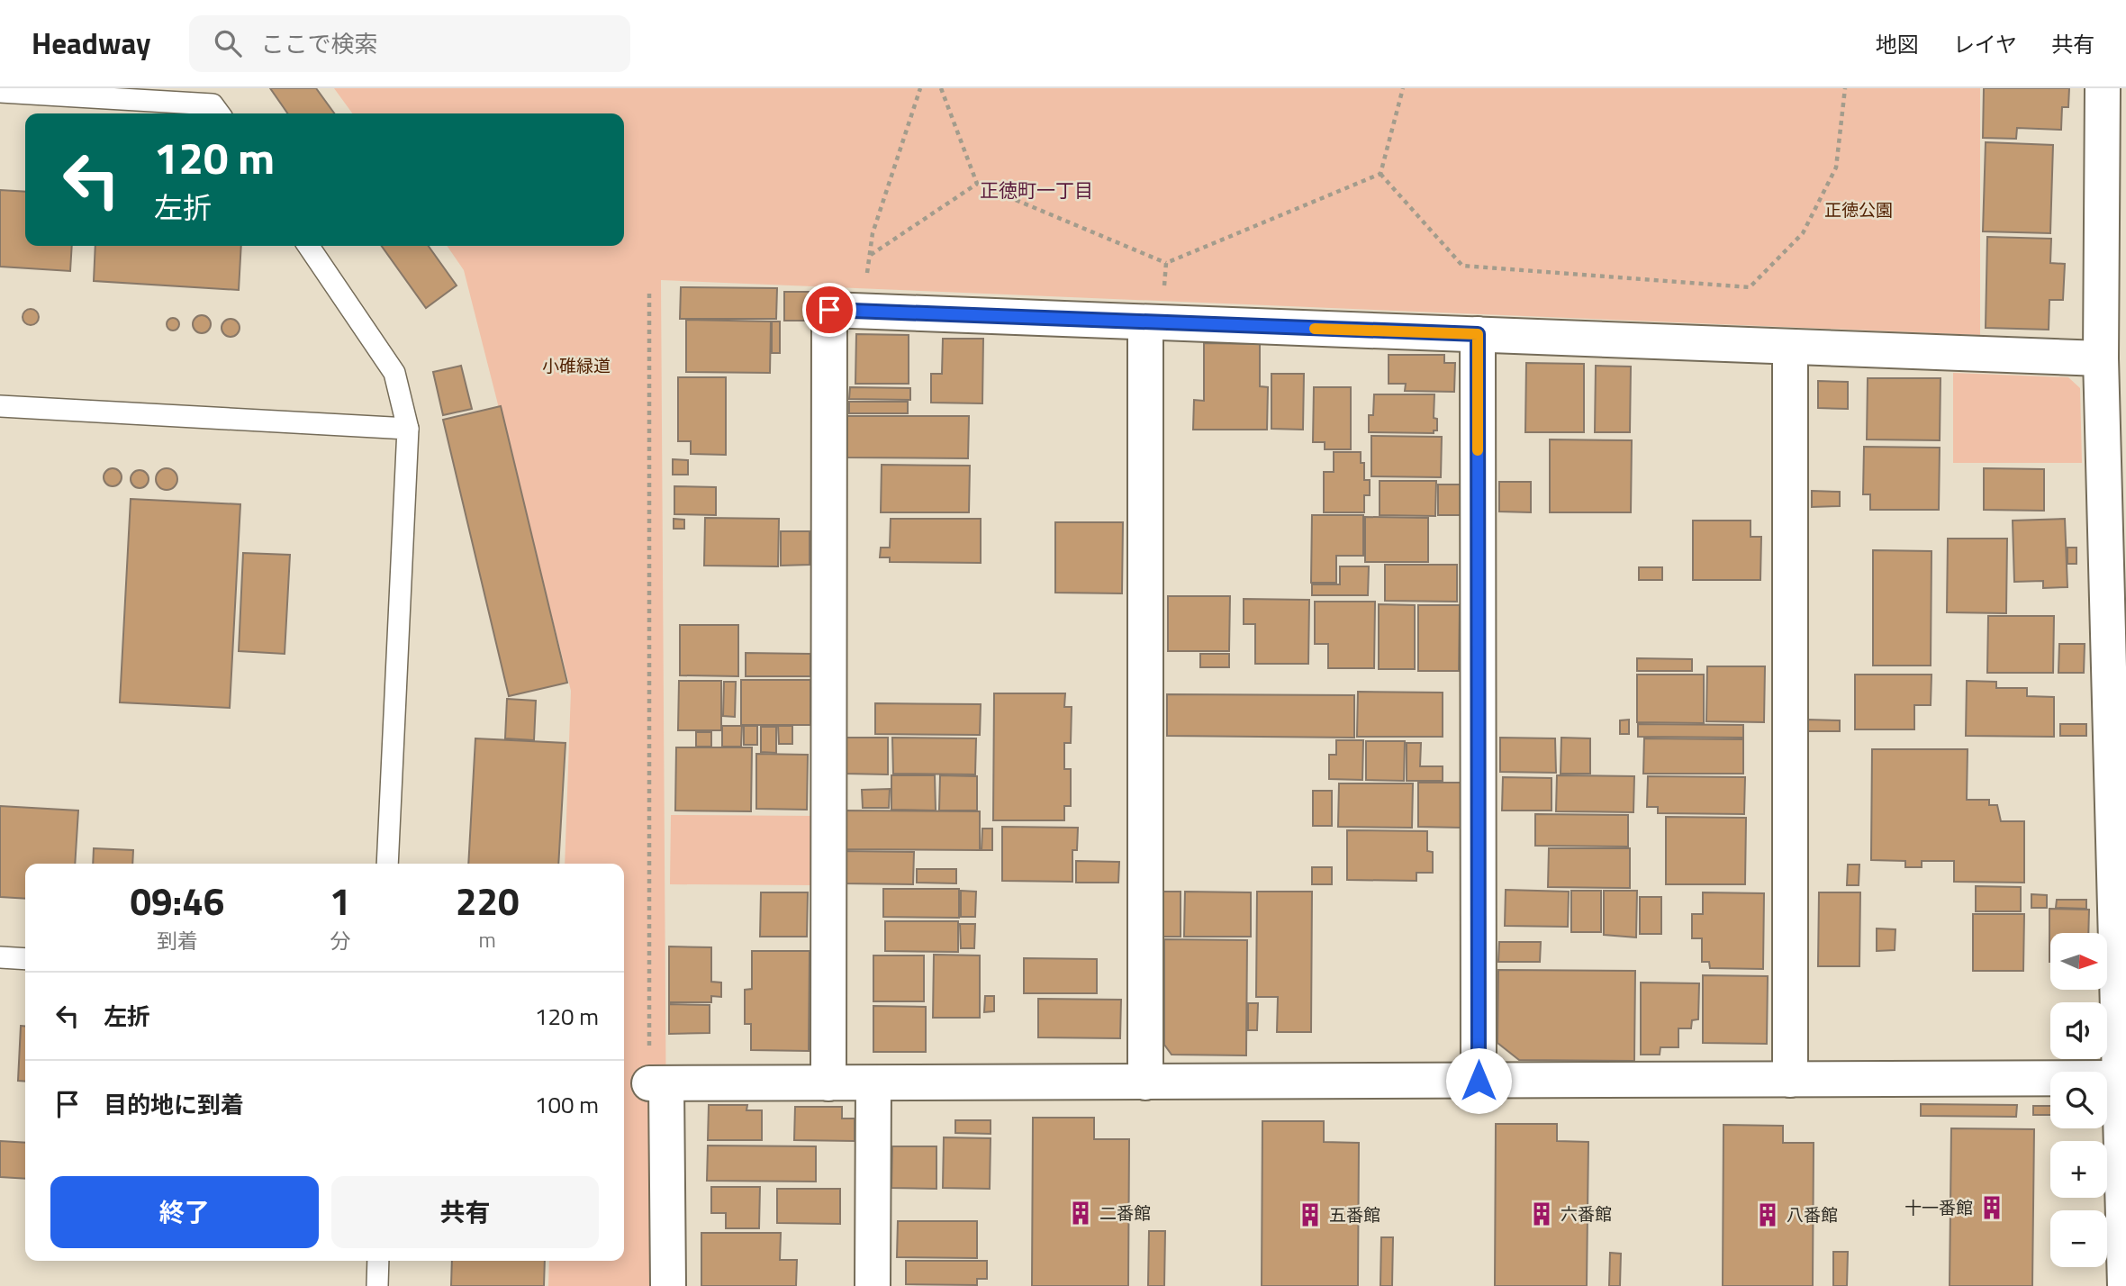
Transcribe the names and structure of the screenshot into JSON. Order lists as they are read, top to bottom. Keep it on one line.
{"districts":["正徳町一丁目"],"parks":["正徳公園","小碓緑道"],"places":{"building":["十一番館","二番館","六番館","五番館","八番館"]},"north":"right","page":{"header":"Headway","search":"ここで検索","nav":["地図","レイヤ","共有"],"turn":["120 m","左折"],"eta":["09:46","到着","1","分","220","m"],"map_buttons":["+","−"],"list":[{"name":"左折","value":"120 m"},{"name":"目的地に到着","value":"100 m"}],"buttons":["終了","共有"]}}
